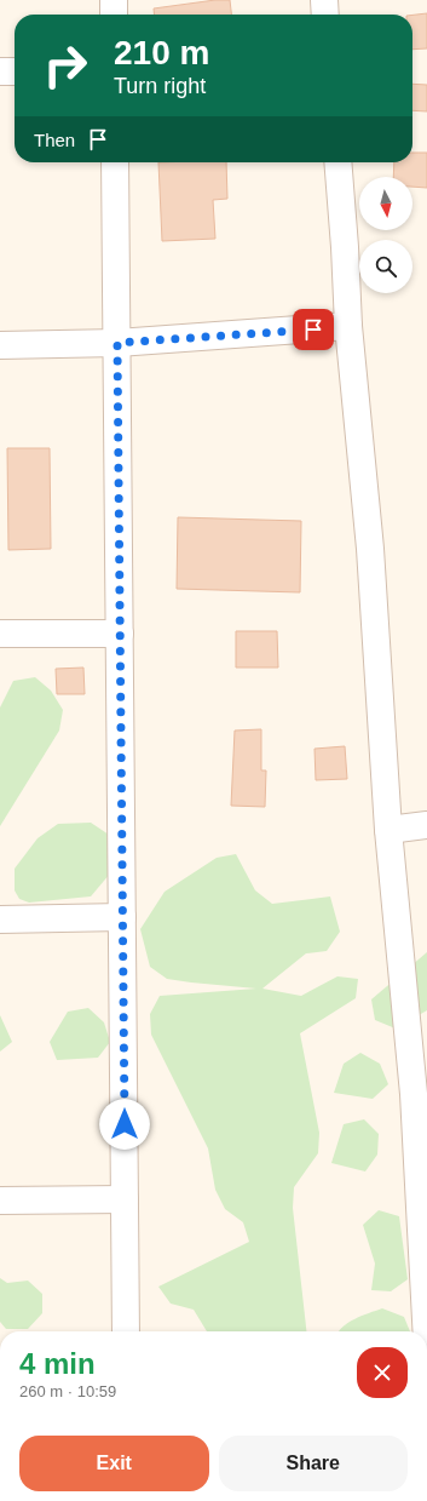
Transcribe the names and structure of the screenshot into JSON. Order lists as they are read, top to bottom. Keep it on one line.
{"north":"bottom","page":{"turn":["210 m","Turn right"],"then":"Then","heading":["4 min","260 m · 10:59"],"buttons":["Exit","Share"]}}
